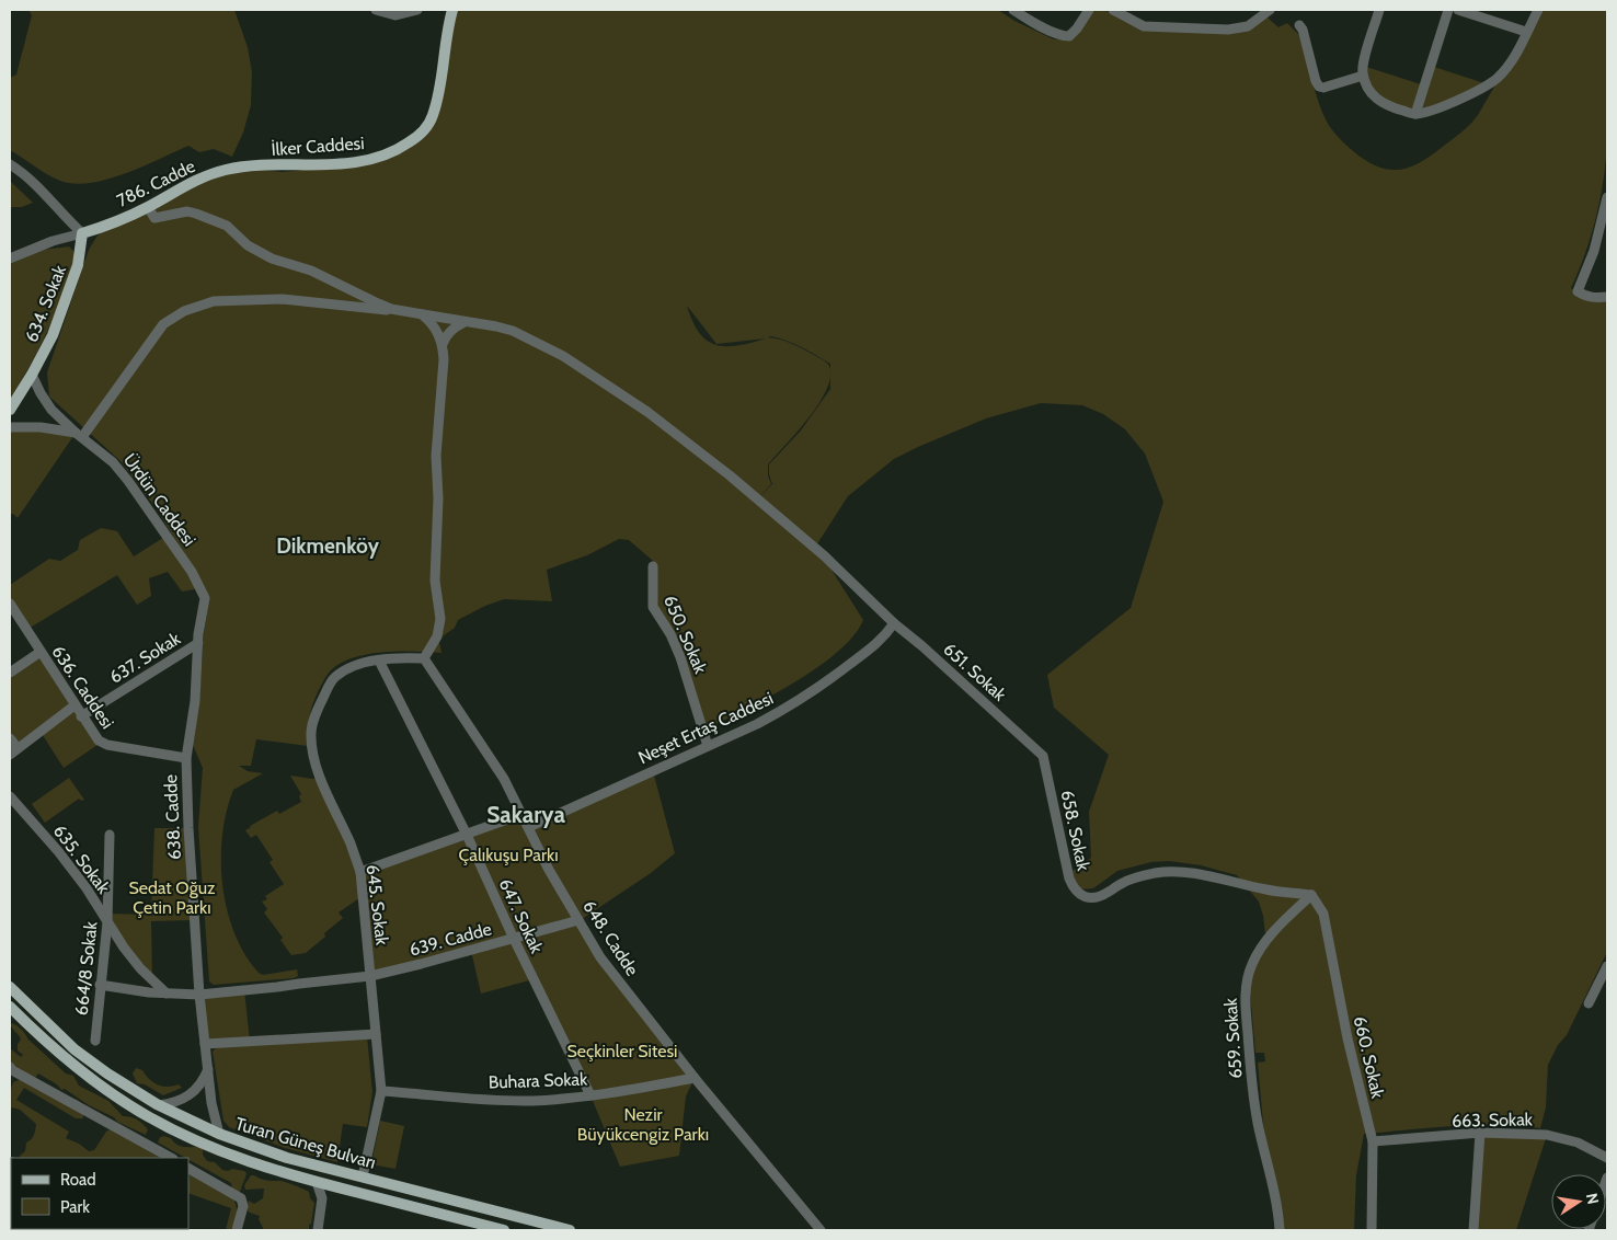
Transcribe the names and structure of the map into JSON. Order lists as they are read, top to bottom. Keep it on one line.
{"streets":{"main road":["İlker Caddesi","786. Cadde","634. Sokak","Turan Güneş Bulvarı"],"street":["Ürdün Caddesi","650. Sokak","637. Sokak","651. Sokak","636. Caddesi","Neşet Ertaş Caddesi","638. Cadde","658. Sokak","635. Sokak","645. Sokak","647. Sokak","648. Cadde","639. Cadde","664/8 Sokak","659. Sokak","660. Sokak","Buhara Sokak","663. Sokak"]},"crossings":[["İlker Caddesi","786. Cadde"],["786. Cadde","634. Sokak"],["Ürdün Caddesi","638. Cadde"],["650. Sokak","Neşet Ertaş Caddesi"],["637. Sokak","636. Caddesi"],["637. Sokak","638. Cadde"],["651. Sokak","Neşet Ertaş Caddesi"],["651. Sokak","658. Sokak"],["636. Caddesi","638. Cadde"],["Neşet Ertaş Caddesi","648. Cadde"],["638. Cadde","639. Cadde"],["638. Cadde","Turan Güneş Bulvarı"],["658. Sokak","659. Sokak"],["658. Sokak","660. Sokak"],["635. Sokak","639. Cadde"],["635. Sokak","664/8 Sokak"],["645. Sokak","647. Sokak"],["645. Sokak","648. Cadde"],["645. Sokak","639. Cadde"],["645. Sokak","Buhara Sokak"],["645. Sokak","Turan Güneş Bulvarı"],["647. Sokak","639. Cadde"],["647. Sokak","Buhara Sokak"],["648. Cadde","639. Cadde"],["648. Cadde","Buhara Sokak"],["639. Cadde","664/8 Sokak"],["659. Sokak","660. Sokak"],["660. Sokak","663. Sokak"]],"districts":["Dikmenköy","Sakarya"],"parks":["Çalıkuşu Parkı","Sedat Oğuz Çetin Parkı","Seçkinler Sitesi","Nezir Büyükcengiz Parkı"],"legend":["Road","Park"],"north":"right"}
